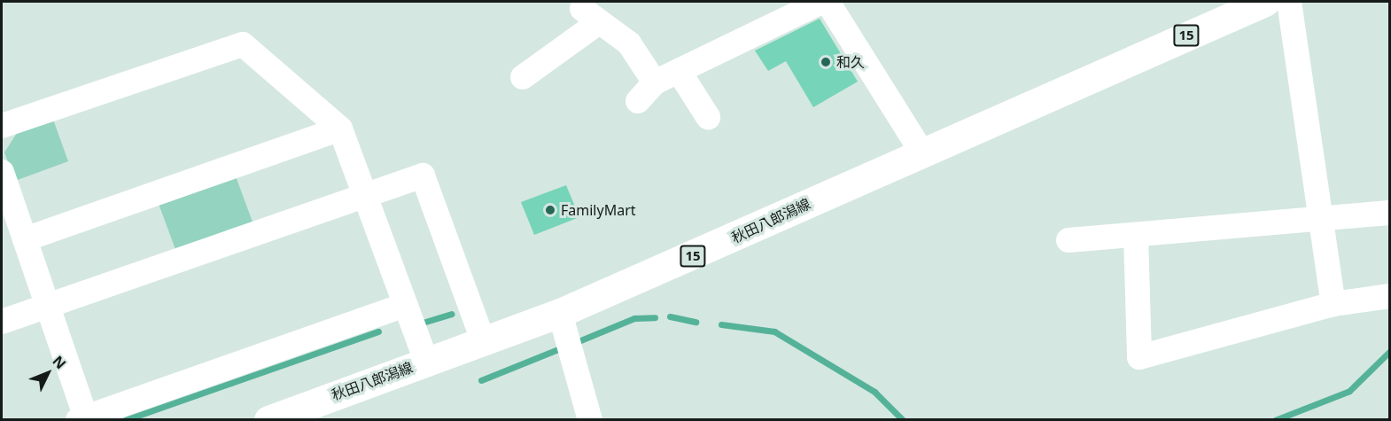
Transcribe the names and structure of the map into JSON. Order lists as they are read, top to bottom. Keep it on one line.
{"streets":{"main road":["15","秋田八郎潟線"]},"places":["和久","FamilyMart"],"north":"top right"}
